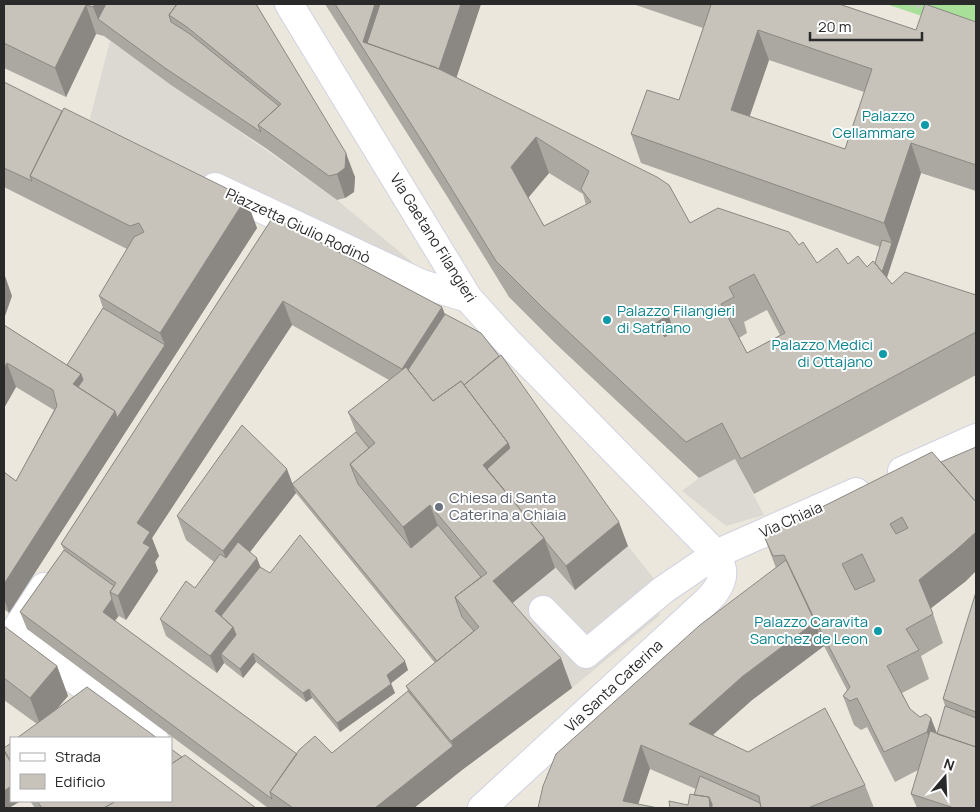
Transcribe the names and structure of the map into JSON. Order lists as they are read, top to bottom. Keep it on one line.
{"streets":{"street":["Piazzetta Giulio Rodinò","Via Gaetano Filangieri","Via Chiaia","Via Santa Caterina"]},"crossings":[["Piazzetta Giulio Rodinò","Via Gaetano Filangieri"],["Via Gaetano Filangieri","Via Chiaia"],["Via Gaetano Filangieri","Via Santa Caterina"],["Via Chiaia","Via Santa Caterina"]],"places":["Palazzo Cellammare","Palazzo Filangieri di Satriano","Palazzo Medici di Ottajano","Chiesa di Santa Caterina a Chiaia","Palazzo Caravita Sanchez de Leon"],"legend":["Strada","Edificio"],"scale_bar":"20 m","north":"top"}
